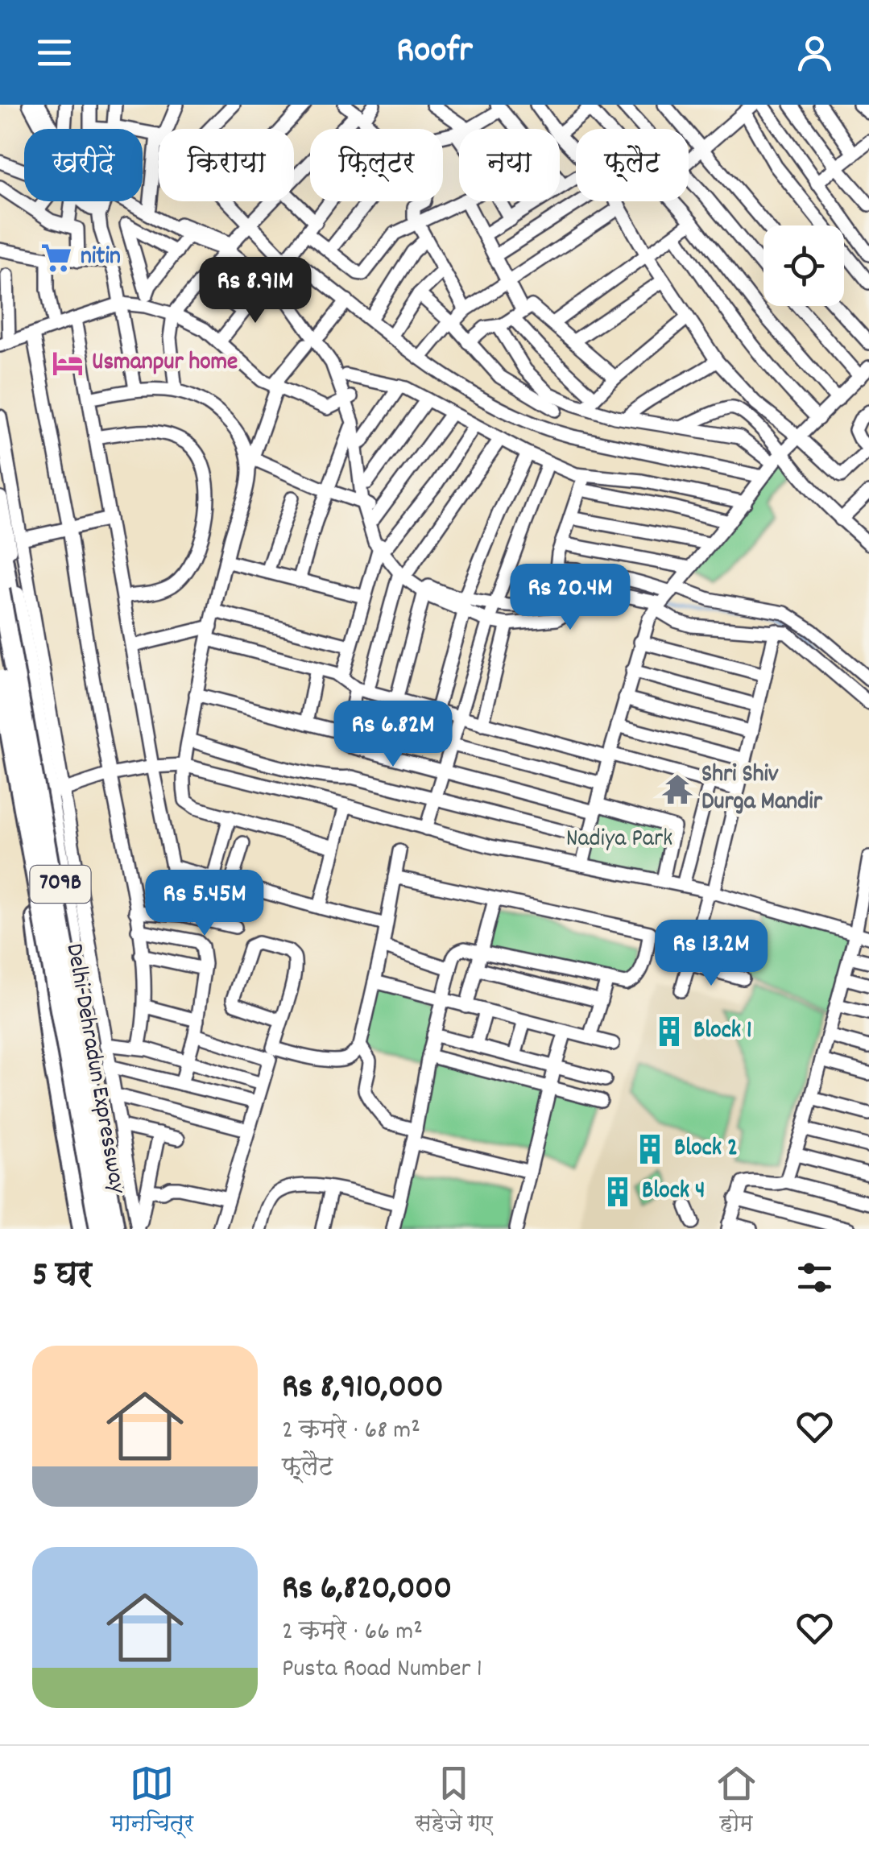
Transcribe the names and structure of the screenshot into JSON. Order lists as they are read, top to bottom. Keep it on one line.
{"streets":{"highway":["709B","Delhi-Dehradun Expressway"]},"parks":["Nadiya Park"],"places":{"supermarket":["nitin"],"hotel":["Usmanpur home"],"temple":["Shri Shiv Durga Mandir"],"building":["Block 1","Block 2","Block 4"]},"page":{"header":"Roofr","chip":["खरीदें","किराया","फ़िल्टर","नया","फ़्लैट"],"price":["Rs 8.91M","Rs 20.4M","Rs 6.82M","Rs 5.45M","Rs 13.2M"],"heading":"5 घर","list":[{"name":"Rs 8,910,000","note":"2 कमरे · 68 m² · फ़्लैट"},{"name":"Rs 6,820,000","note":"2 कमरे · 66 m² · Pusta Road Number 1"}],"tabs":["मानचित्र","सहेजे गए","होम"]}}
